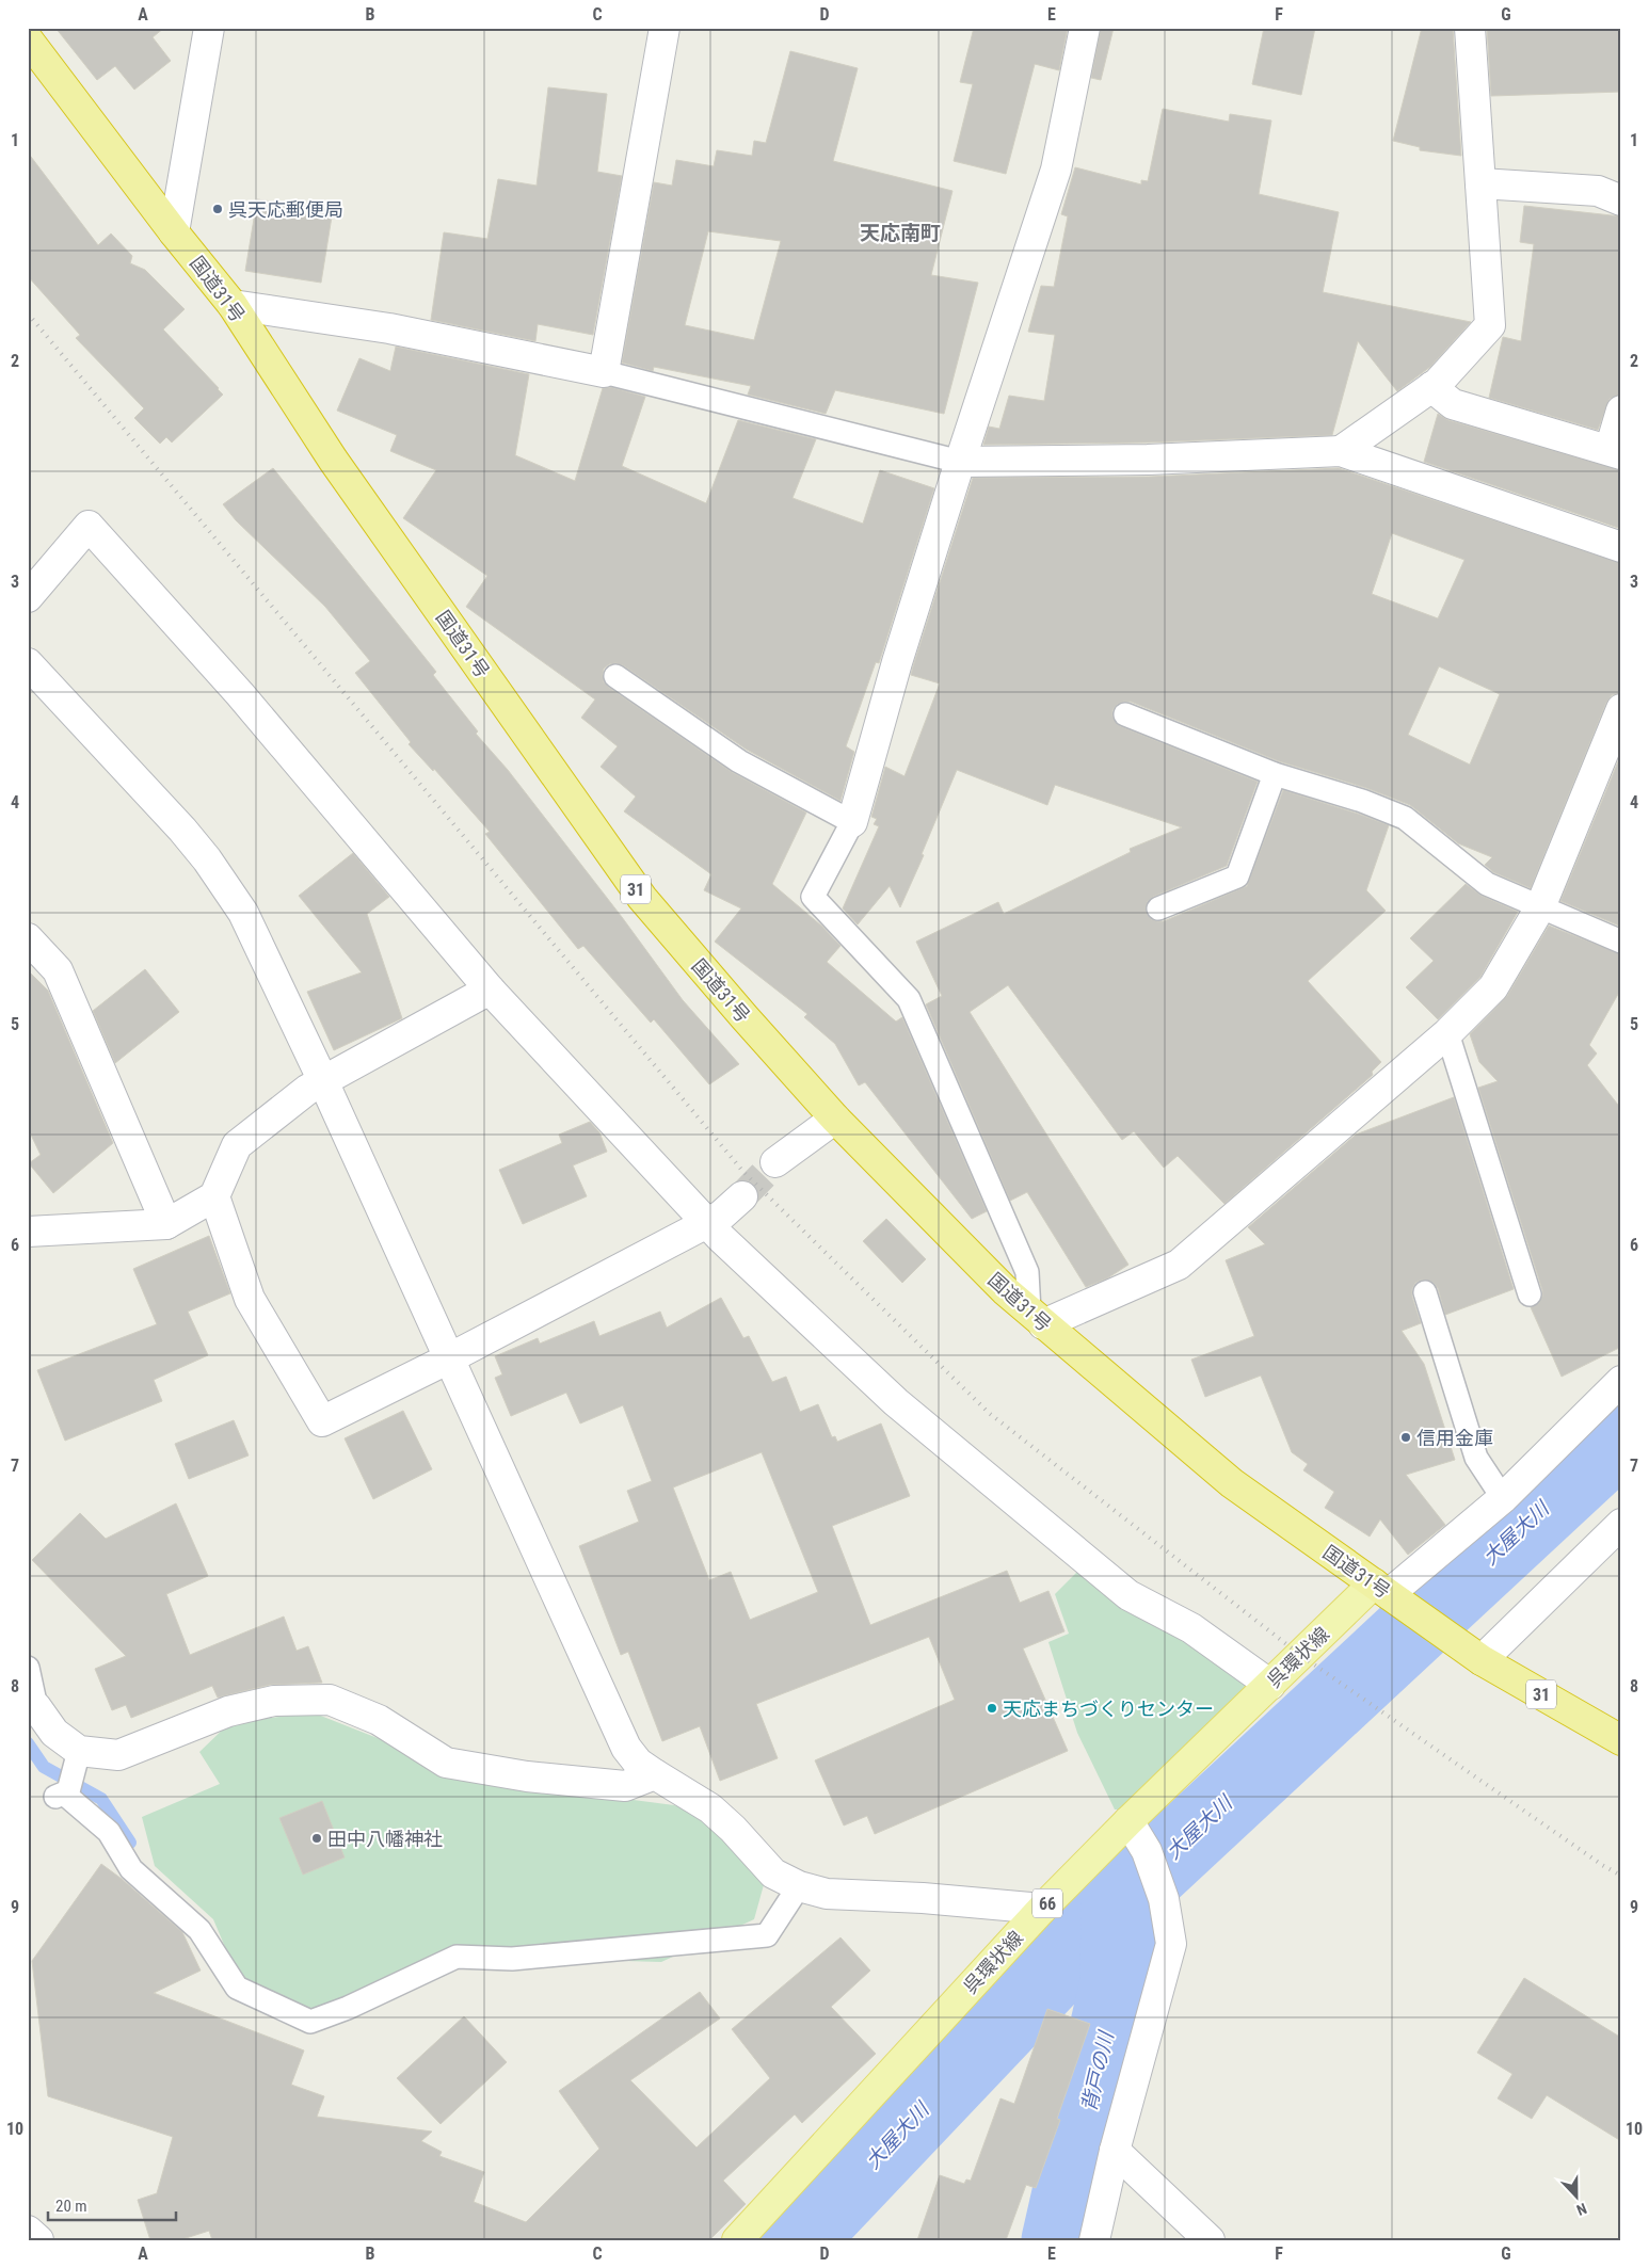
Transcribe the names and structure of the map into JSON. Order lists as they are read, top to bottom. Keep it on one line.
{"streets":{"highway":["国道31号","31"],"main road":["呉環状線","66"]},"crossings":[["国道31号","呉環状線"]],"districts":["天応南町"],"water":["大屋大川","背戸の川"],"places":["呉天応郵便局","信用金庫","天応まちづくりセンター","田中八幡神社"],"scale_bar":"20 m","north":"bottom","grid":{"columns":["A","B","C","D","E","F","G"],"rows":["1","2","3","4","5","6","7","8","9","10"]}}
